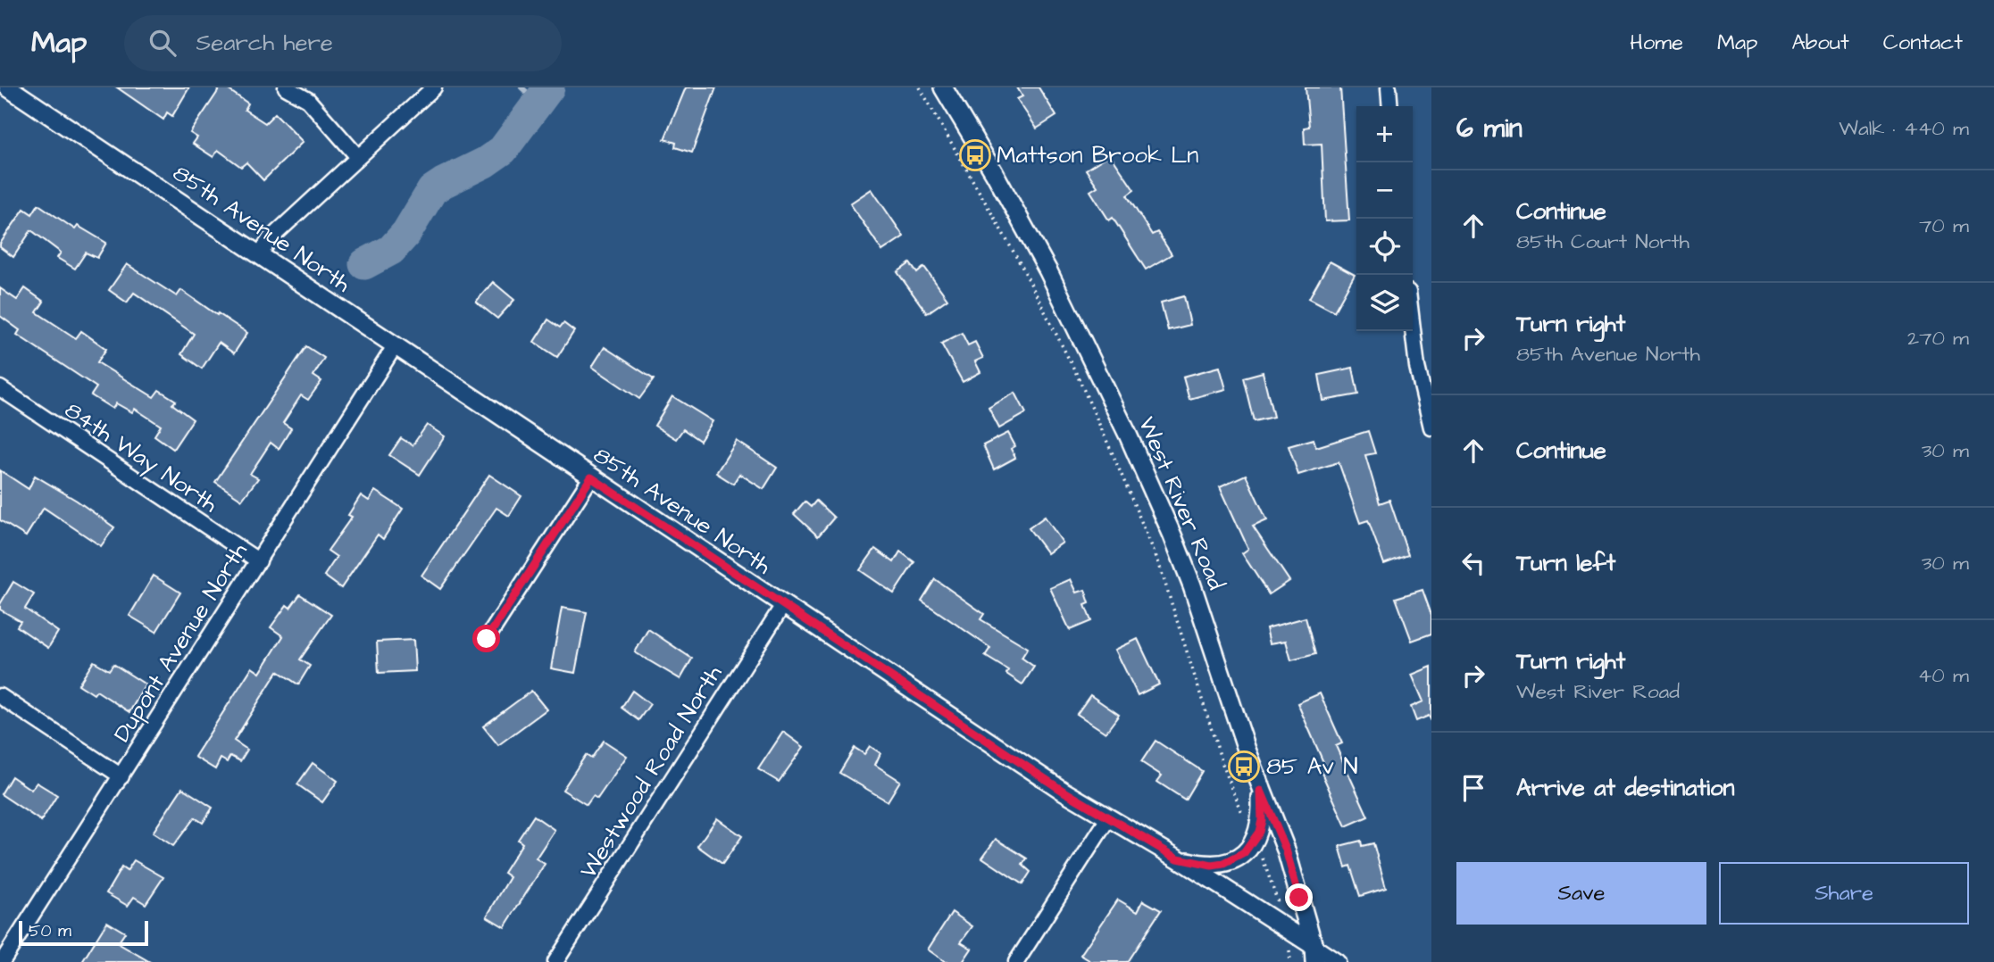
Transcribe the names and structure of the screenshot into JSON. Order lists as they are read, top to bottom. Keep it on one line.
{"streets":{"street":["85th Avenue North","84th Way North","West River Road","Dupont Avenue North","Westwood Road North"]},"crossings":[["85th Avenue North","West River Road"],["85th Avenue North","Dupont Avenue North"],["85th Avenue North","Westwood Road North"],["84th Way North","Dupont Avenue North"]],"places":{"bus stop":["Mattson Brook Ln","85 Av N"]},"scale_bar":"50 m","page":{"header":"Map","search":"Search here","nav":["Home","Map","About","Contact"],"heading":["6 min","Walk · 440 m"],"map_buttons":["+","−"],"list":[["Continue","85th Court North","70 m"],["Turn right","85th Avenue North","270 m"],["Continue","30 m"],["Turn left","30 m"],["Turn right","West River Road","40 m"],"Arrive at destination"],"buttons":["Save","Share"],"scale":"50 m"}}
